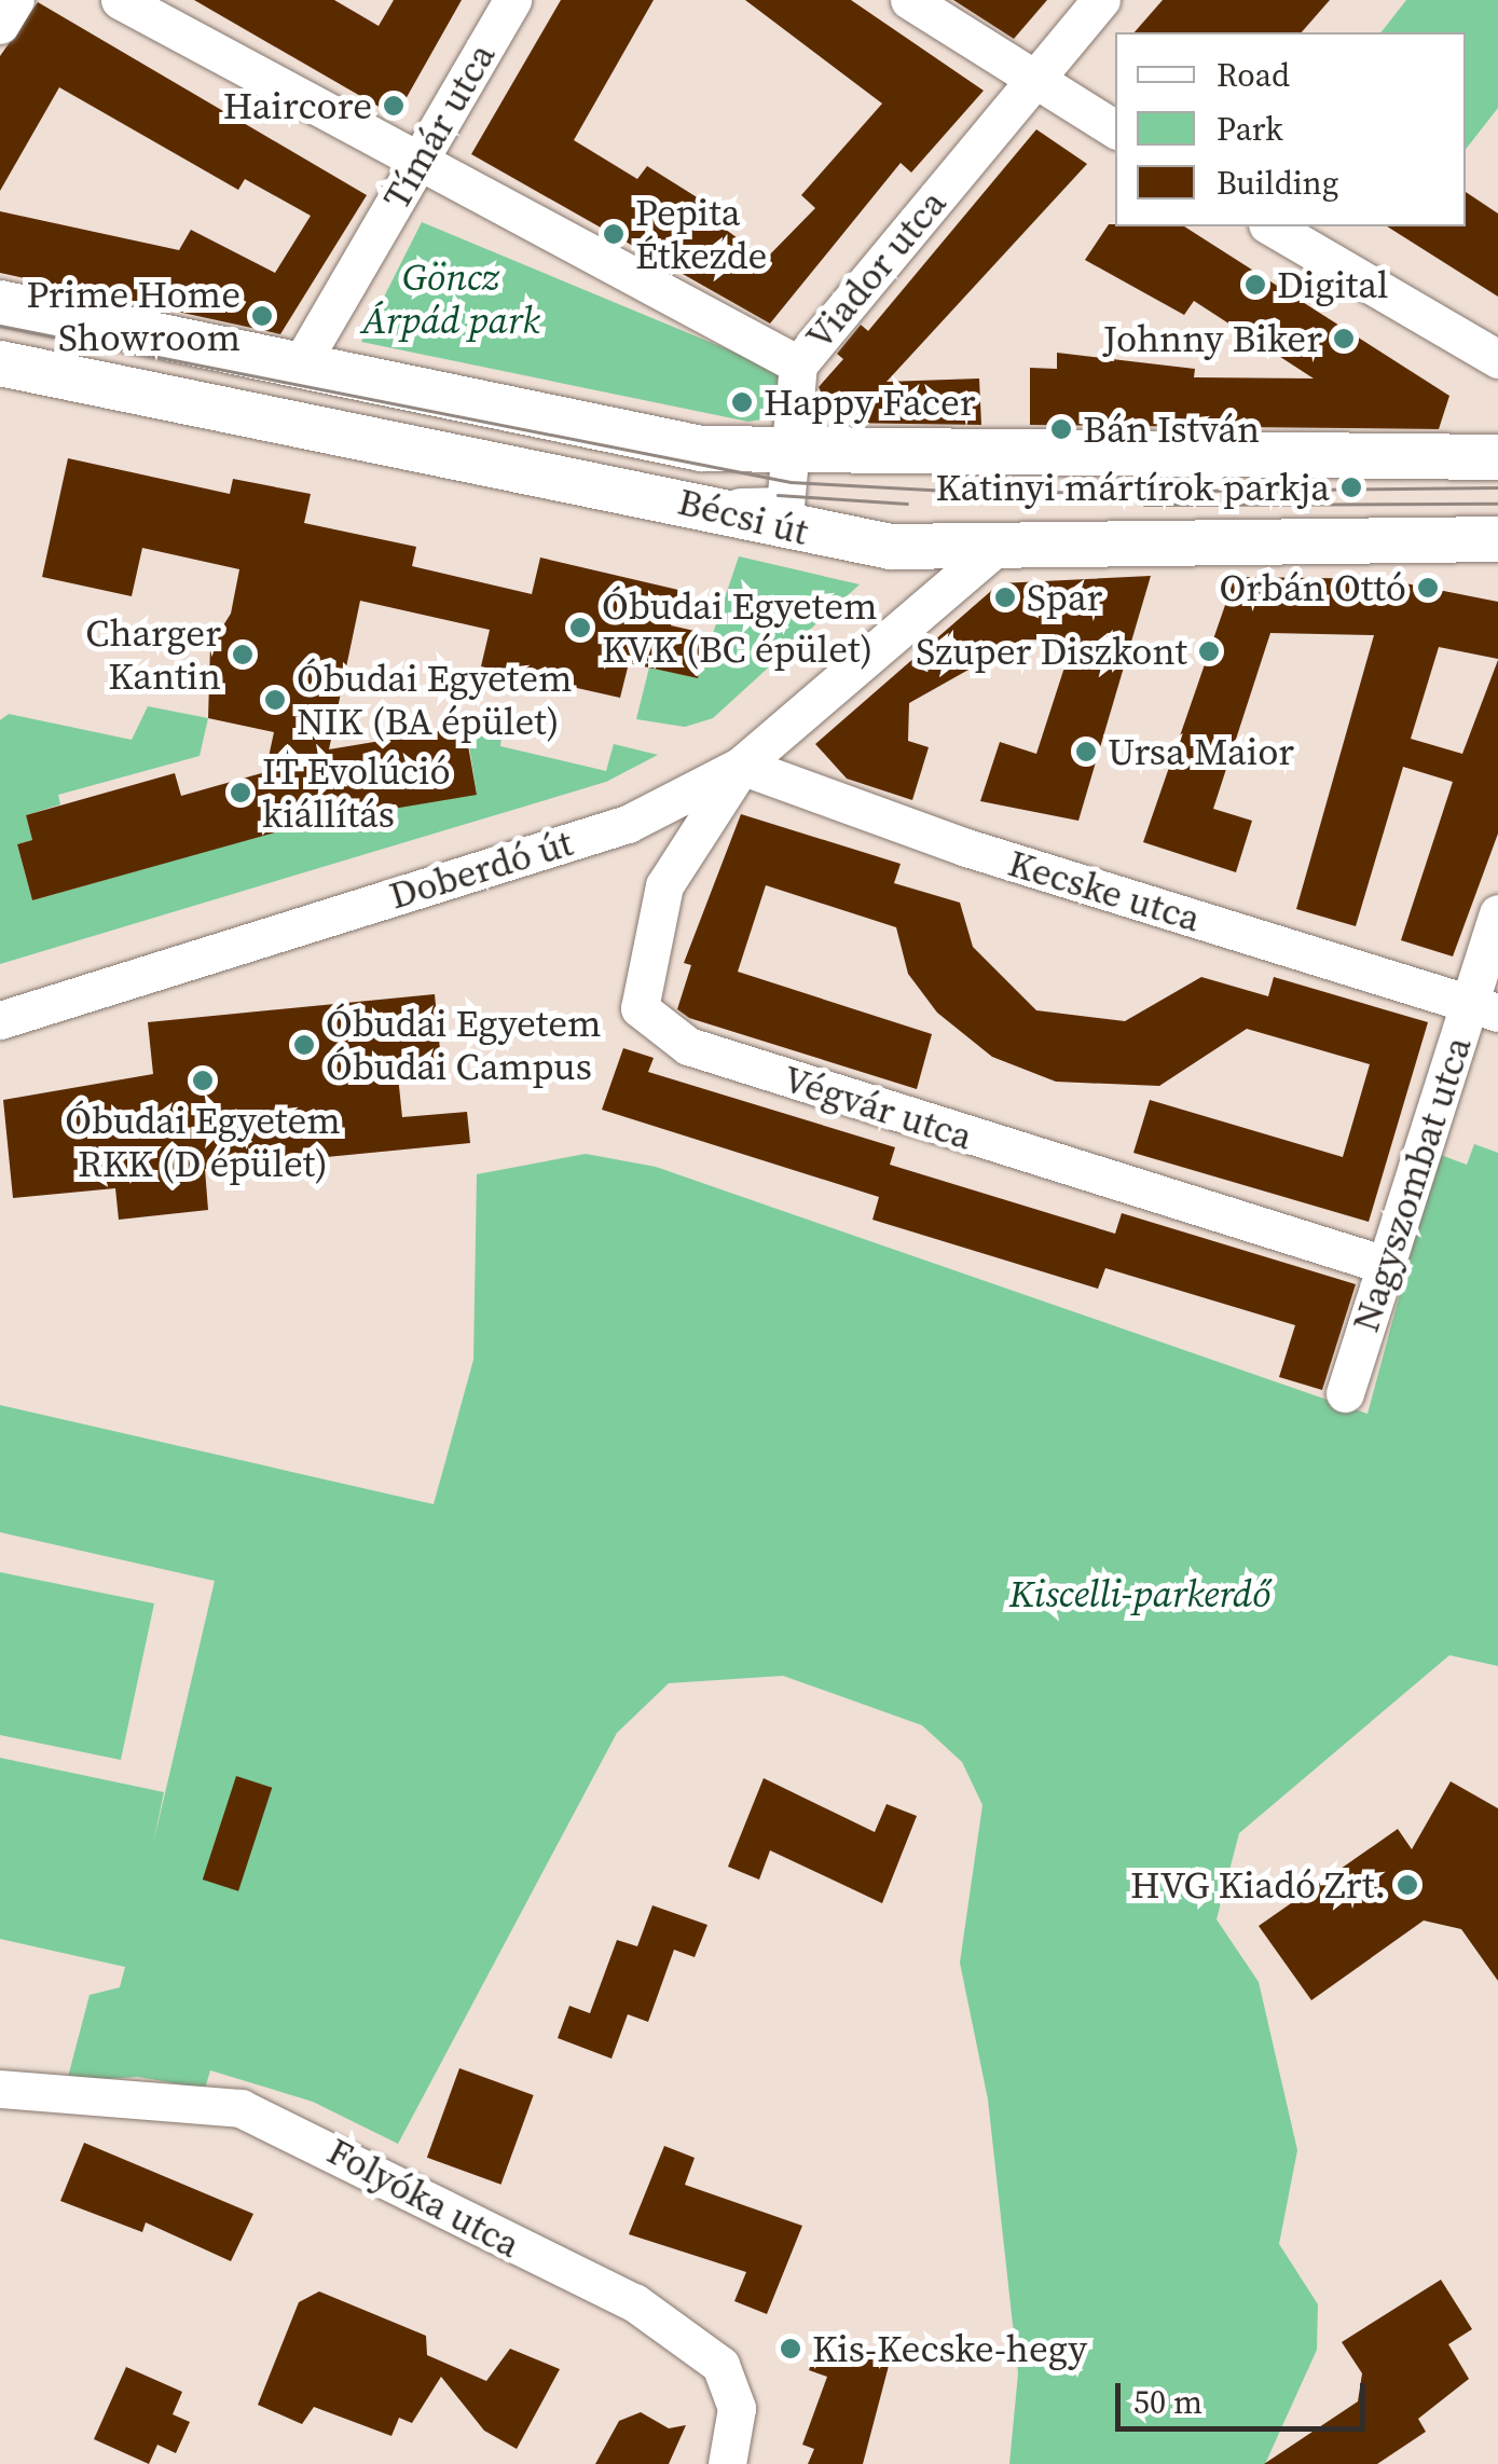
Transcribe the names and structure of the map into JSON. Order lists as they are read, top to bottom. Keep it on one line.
{"streets":{"main road":["Bécsi út"],"street":["Tímár utca","Viador utca","Doberdó út","Kecske utca","Végvár utca","Nagyszombat utca","Folyóka utca"]},"crossings":[["Tímár utca","Bécsi út"],["Viador utca","Bécsi út"],["Bécsi út","Doberdó út"],["Doberdó út","Kecske utca"],["Doberdó út","Végvár utca"],["Kecske utca","Végvár utca"],["Kecske utca","Nagyszombat utca"],["Végvár utca","Nagyszombat utca"]],"parks":["Göncz Árpád park","Kiscelli-parkerdő"],"places":["Haircore","Pepita Étkezde","Digital","Prime Home Showroom","Johnny Biker","Happy Facer","Bán István","Katinyi mártírok parkja","Orbán Ottó","Spar","Óbudai Egyetem KVK (BC épület)","Szuper Diszkont","Charger Kantin","Óbudai Egyetem NIK (BA épület)","Ursa Maior","IT Evolúció kiállítás","Óbudai Egyetem Óbudai Campus","Óbudai Egyetem RKK (D épület)","HVG Kiadó Zrt.","Kis-Kecske-hegy"],"legend":["Road","Park","Building"],"scale_bar":"50 m"}
